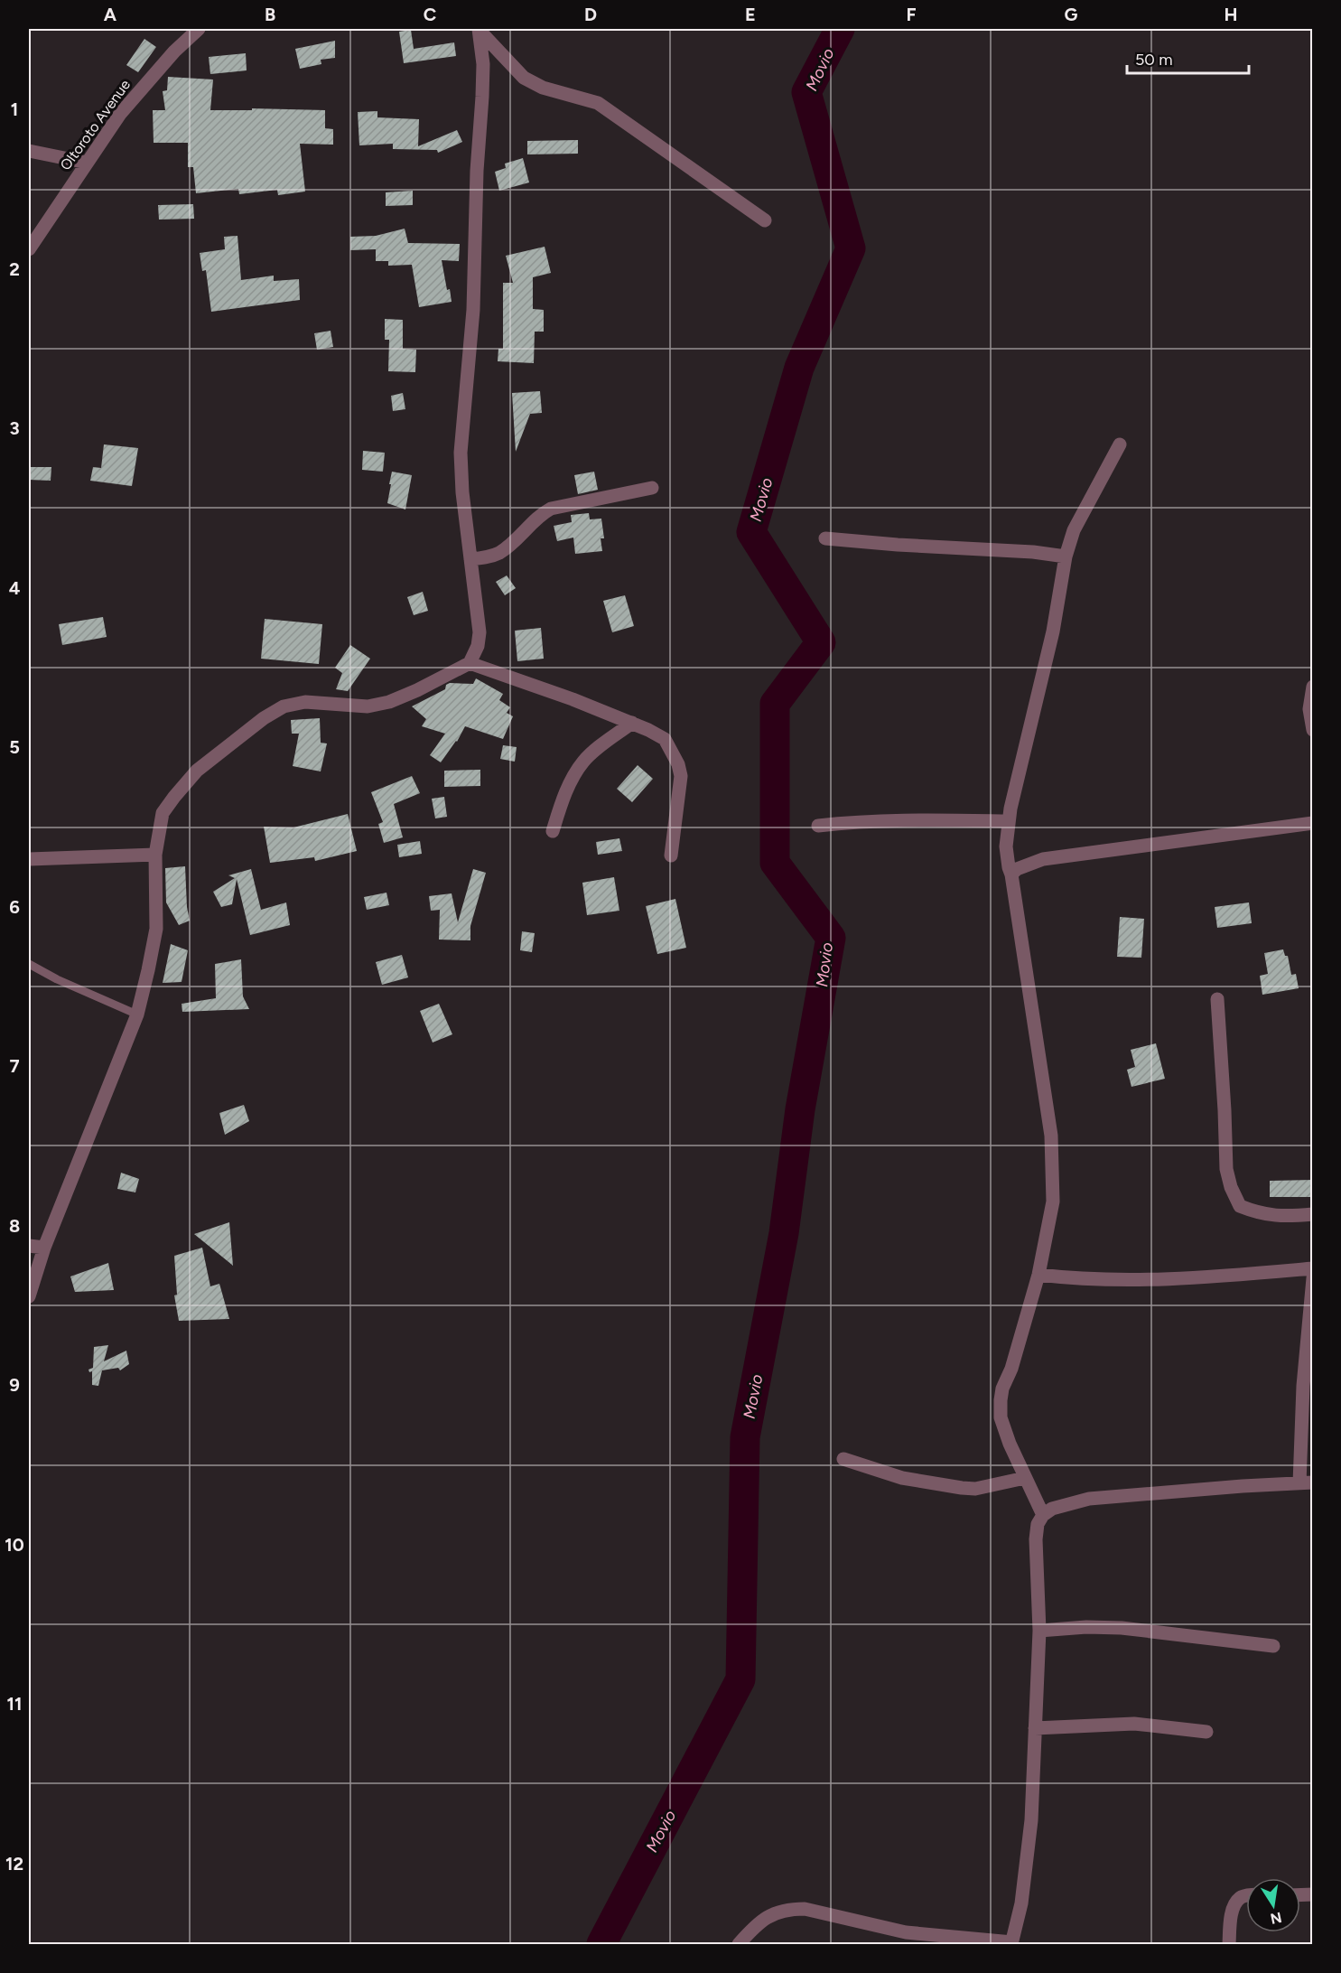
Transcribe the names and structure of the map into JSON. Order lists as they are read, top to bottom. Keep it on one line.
{"streets":{"street":["Oltoroto Avenue"]},"water":["Movio"],"scale_bar":"50 m","north":"bottom","grid":{"columns":["A","B","C","D","E","F","G","H"],"rows":["1","2","3","4","5","6","7","8","9","10","11","12"]}}
